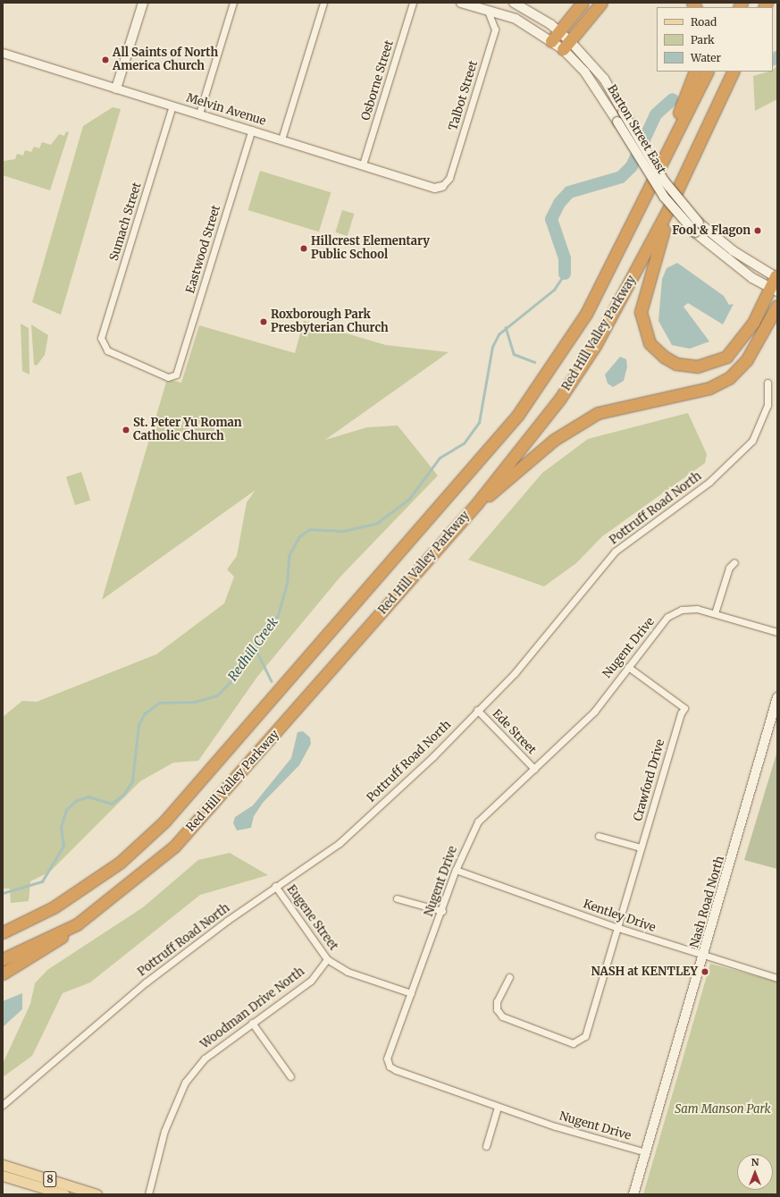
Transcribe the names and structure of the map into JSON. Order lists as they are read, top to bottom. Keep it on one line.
{"streets":{"highway":["Red Hill Valley Parkway"],"main road":["Barton Street East","Nash Road North","8"],"street":["Osborne Street","Talbot Street","Melvin Avenue","Sumach Street","Eastwood Street","Pottruff Road North","Nugent Drive","Ede Street","Crawford Drive","Kentley Drive","Eugene Street","Woodman Drive North"]},"crossings":[["Osborne Street","Melvin Avenue"],["Talbot Street","Melvin Avenue"],["Talbot Street","Barton Street East"],["Melvin Avenue","Sumach Street"],["Melvin Avenue","Eastwood Street"],["Sumach Street","Eastwood Street"],["Pottruff Road North","Ede Street"],["Pottruff Road North","Eugene Street"],["Nugent Drive","Ede Street"],["Nugent Drive","Crawford Drive"],["Nugent Drive","Nash Road North"],["Nugent Drive","Kentley Drive"],["Nugent Drive","Eugene Street"],["Crawford Drive","Kentley Drive"],["Nash Road North","Kentley Drive"],["Eugene Street","Woodman Drive North"]],"water":["Redhill Creek"],"parks":["Sam Manson Park"],"places":["All Saints of North America Church","Fool & Flagon","Hillcrest Elementary Public School","Roxborough Park Presbyterian Church","St. Peter Yu Roman Catholic Church","NASH at KENTLEY"],"legend":["Road","Park","Water"],"north":"top"}
